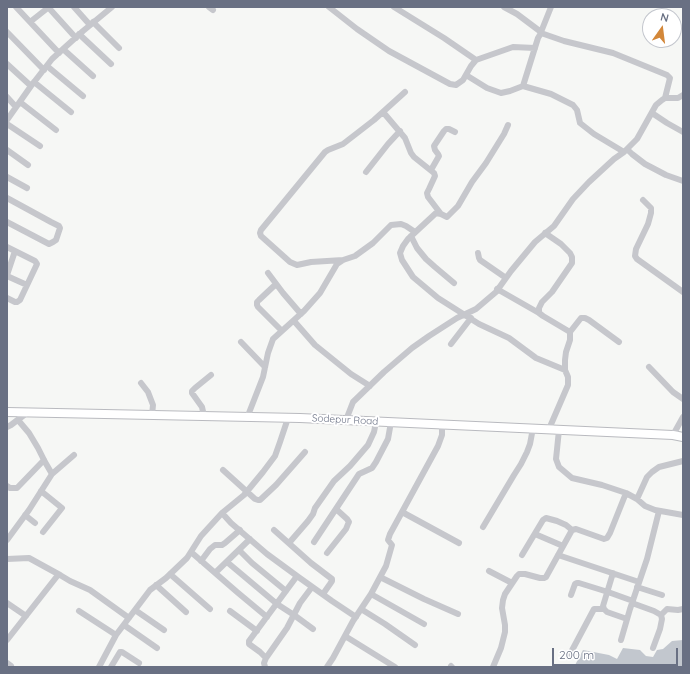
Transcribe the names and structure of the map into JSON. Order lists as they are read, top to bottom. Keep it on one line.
{"streets":{"main road":["Sodepur Road"]},"scale_bar":"200 m","north":"top"}
